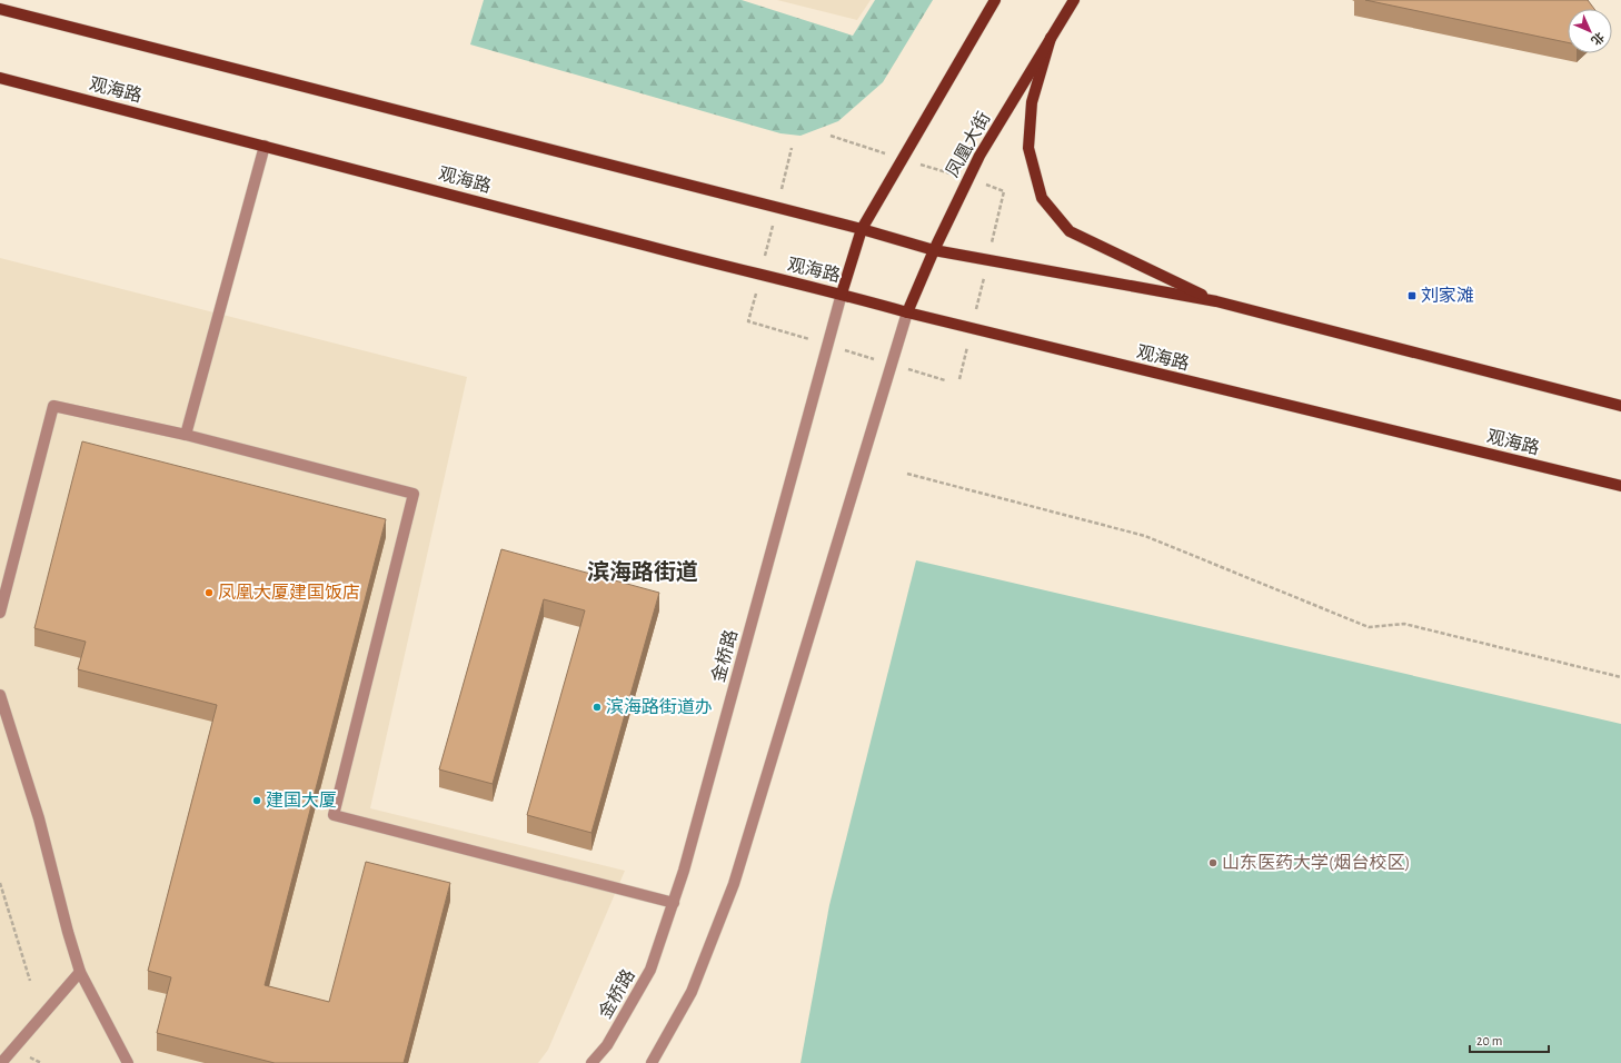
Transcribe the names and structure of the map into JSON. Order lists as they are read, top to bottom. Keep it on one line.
{"streets":{"main road":["观海路","凤凰大街"],"street":["金桥路"]},"crossings":[["观海路","凤凰大街"],["观海路","金桥路"]],"districts":["滨海路街道"],"places":{"transit":["刘家滩"],"other":["凤凰大厦建国饭店","滨海路街道办","建国大厦","山东医药大学(烟台校区)"]},"scale_bar":"20 m","north":"bottom right"}
